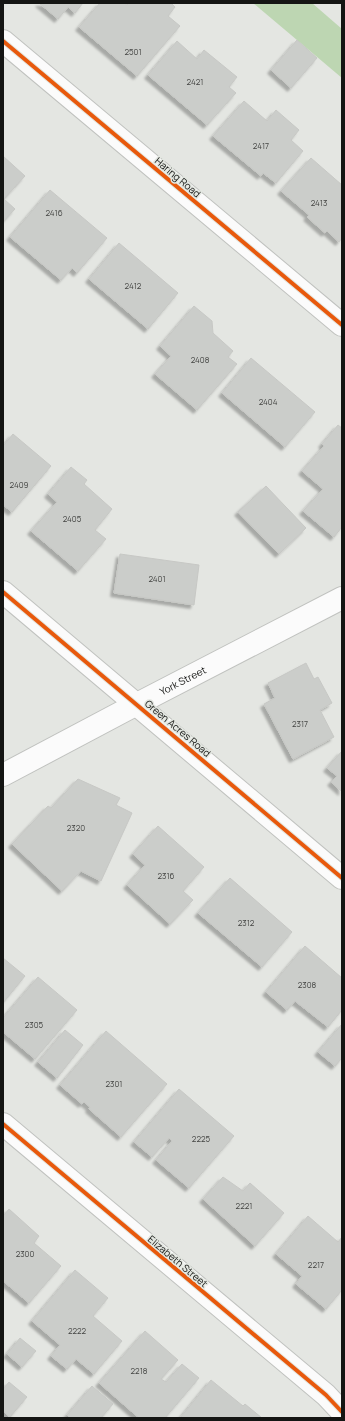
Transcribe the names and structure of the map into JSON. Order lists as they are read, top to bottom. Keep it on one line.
{"streets":{"street":["Haring Road","York Street","Green Acres Road","Elizabeth Street"]},"crossings":[["York Street","Green Acres Road"]],"house_numbers":["2501","2421","2417","2413","2416","2412","2408","2404","2409","2405","2401","2317","2320","2316","2312","2308","2305","2301","2225","2221","2300","2217","2222","2218"]}
